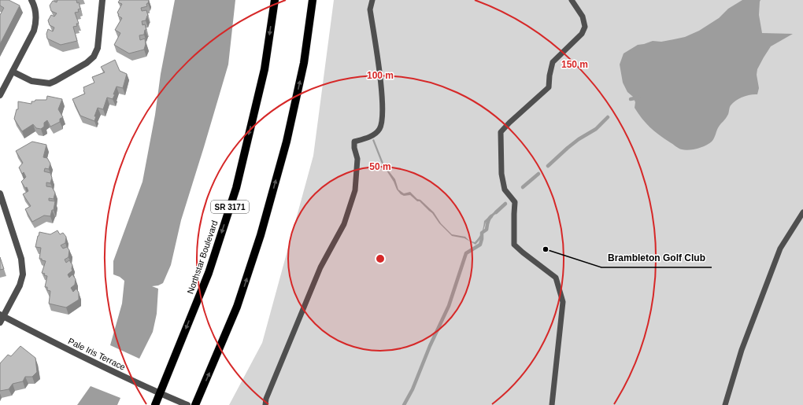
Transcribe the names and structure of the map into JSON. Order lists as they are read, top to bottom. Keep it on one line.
{"streets":{"main road":["SR 3171","Northstar Boulevard"],"street":["Pale Iris Terrace"]},"crossings":[["Northstar Boulevard","Pale Iris Terrace"]],"places":["Brambleton Golf Club"],"rings":["150 m","100 m","50 m"]}
